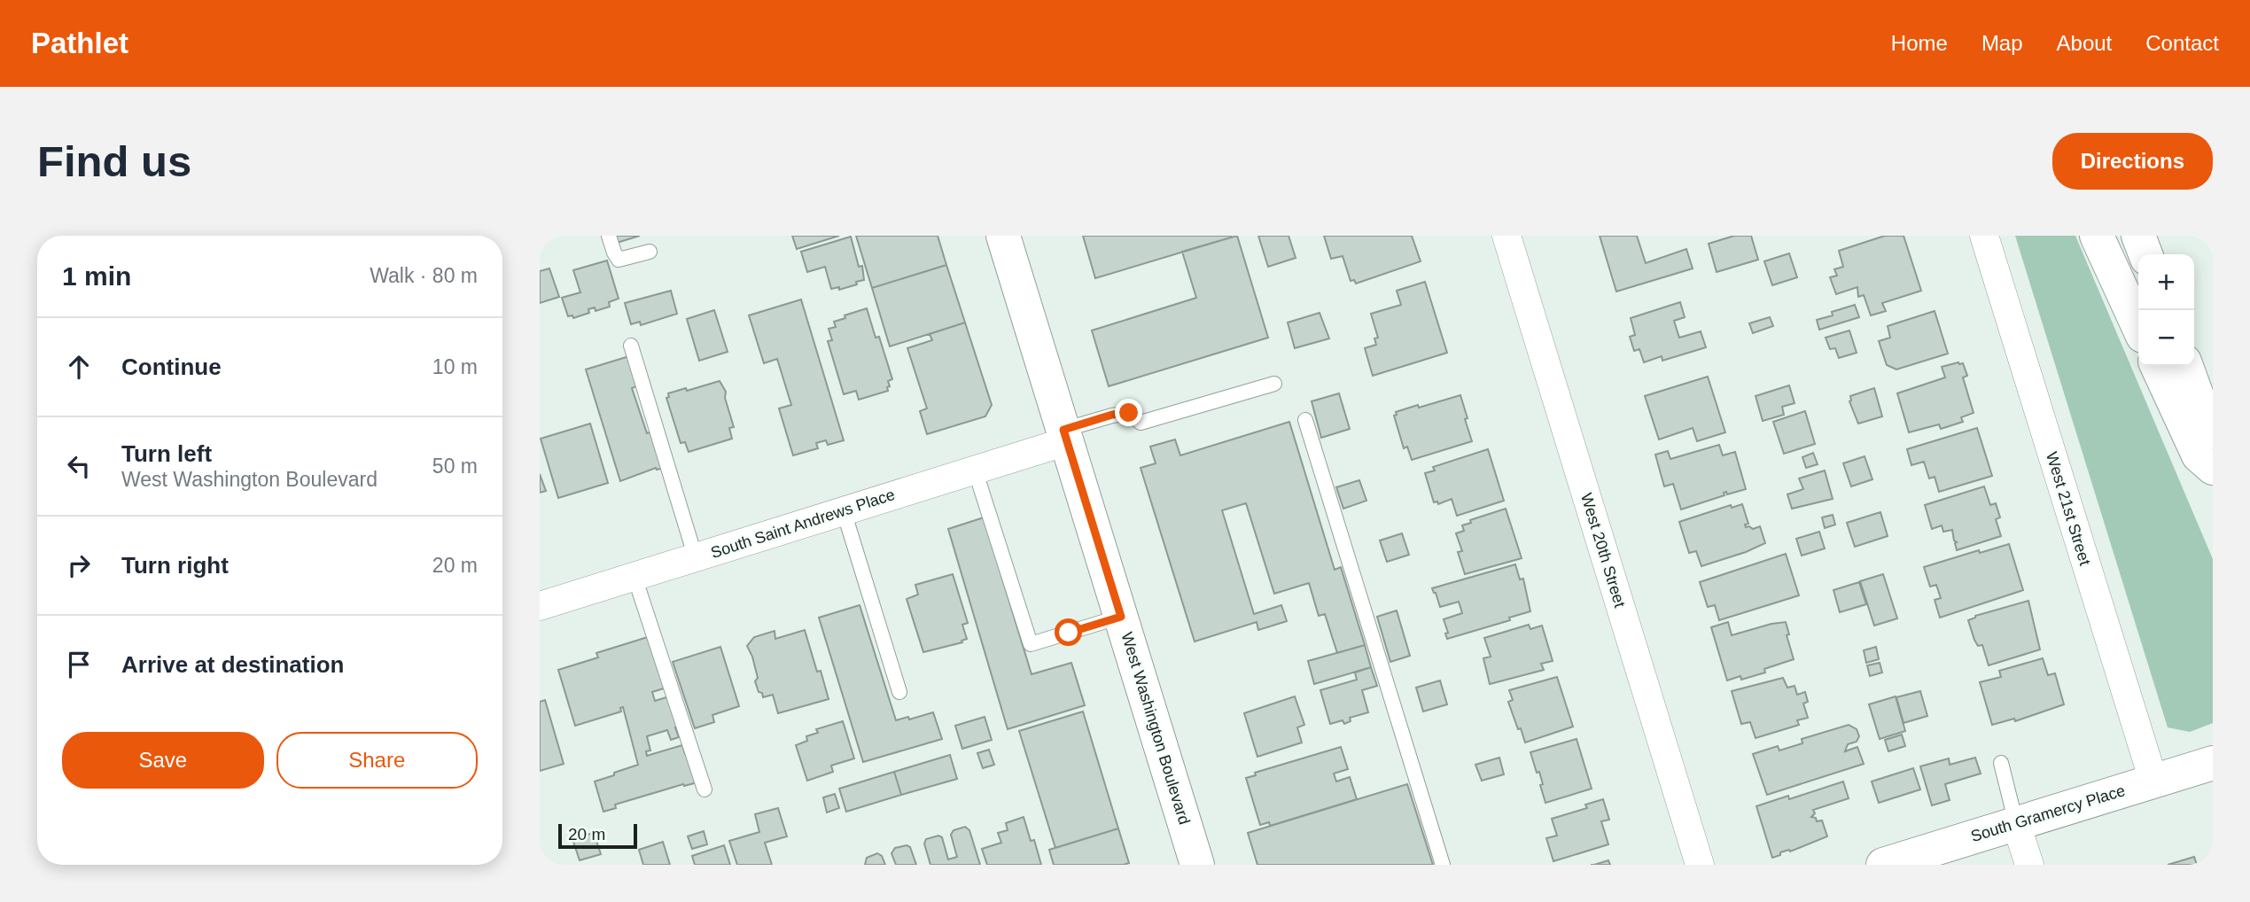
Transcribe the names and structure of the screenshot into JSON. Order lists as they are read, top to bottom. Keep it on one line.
{"streets":{"main road":["West Washington Boulevard","South Gramercy Place"],"street":["West 21st Street","South Saint Andrews Place","West 20th Street"]},"crossings":[["West 21st Street","South Gramercy Place"],["South Saint Andrews Place","West Washington Boulevard"]],"scale_bar":"20 m","page":{"header":"Pathlet","nav":["Home","Map","About","Contact"],"buttons":["Directions",["Save","Share"]],"title":"Find us","heading":["1 min","Walk · 80 m"],"map_buttons":["+","−"],"list":[["Continue","10 m"],["Turn left","West Washington Boulevard","50 m"],["Turn right","20 m"],"Arrive at destination"],"scale":"20 m"}}
